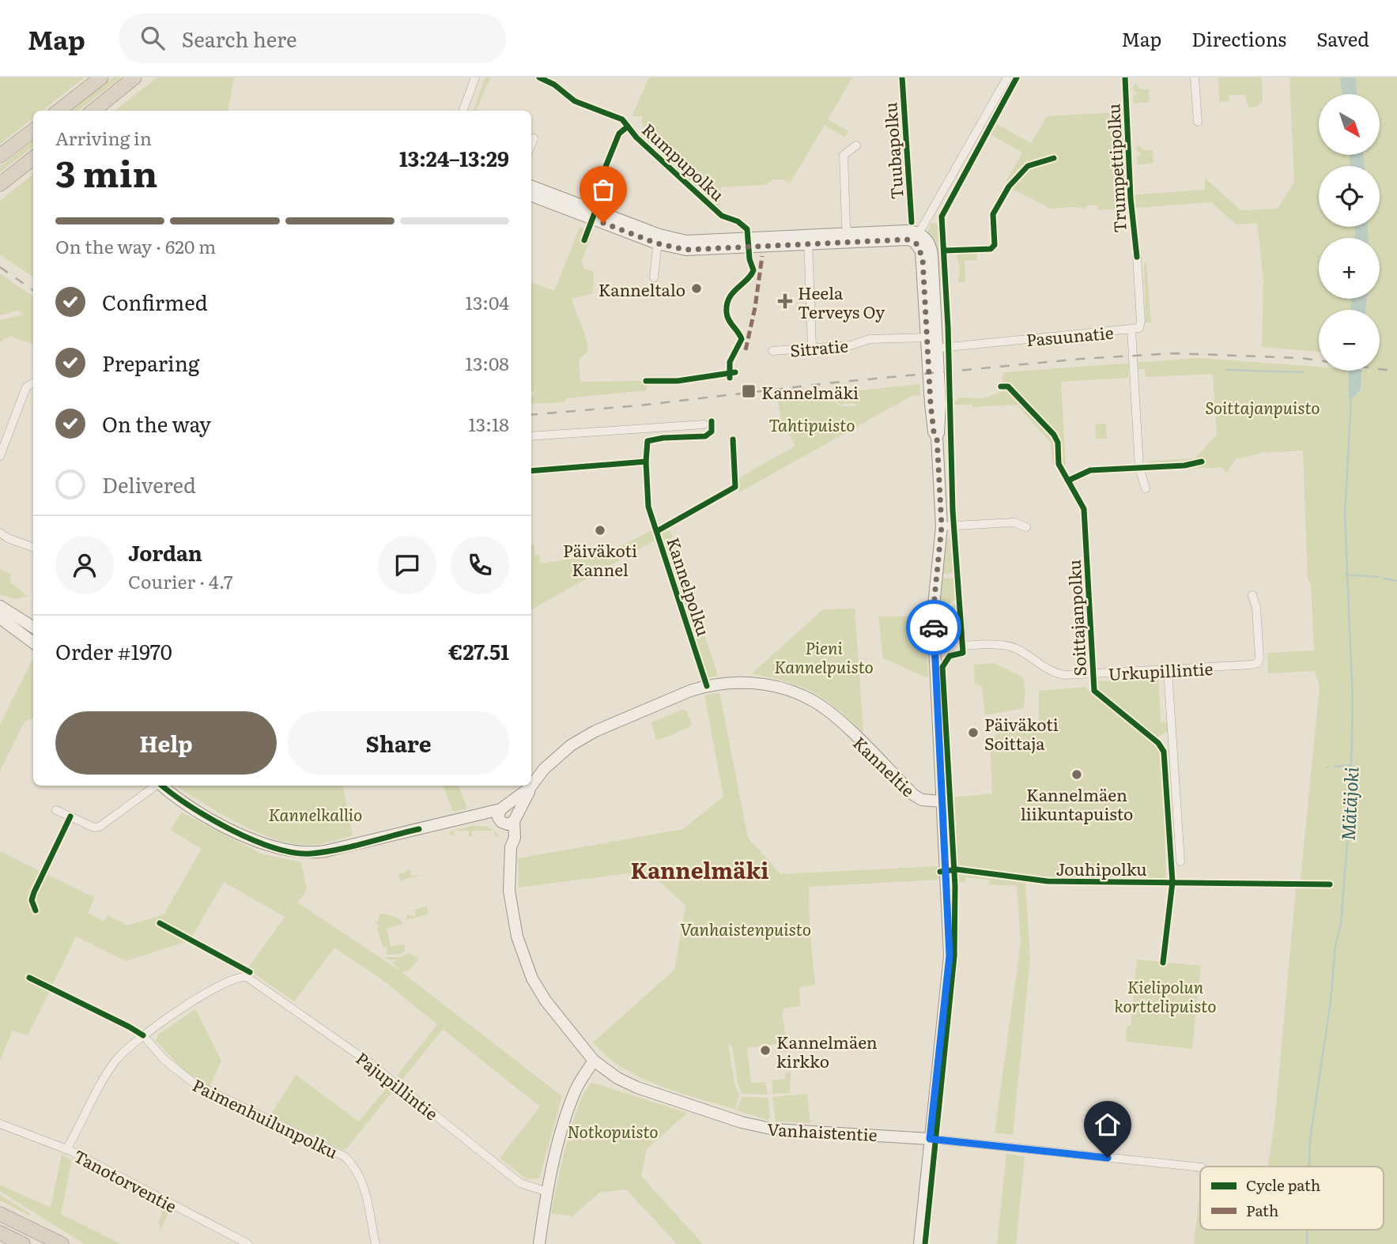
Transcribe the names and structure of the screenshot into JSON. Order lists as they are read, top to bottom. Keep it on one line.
{"streets":{"main road":["Kanneltie","Vanhaistentie"],"street":["Pasuunatie","Sitratie","Urkupillintie","Pajupillintie","Paimenhuilunpolku","Tanotorventie"],"cycle path":["Tuubapolku","Rumpupolku","Trumpettipolku","Kannelpolku","Soittajanpolku","Jouhipolku"]},"crossings":[["Pasuunatie","Sitratie"],["Kanneltie","Vanhaistentie"],["Pajupillintie","Paimenhuilunpolku"]],"districts":["Kannelmäki"],"water":["Mätäjoki"],"parks":["Soittajanpuisto","Tahtipuisto","Pieni Kannelpuisto","Kannelkallio","Vanhaistenpuisto","Kielipolun korttelipuisto","Notkopuisto"],"places":{"other":["Kanneltalo","Päiväkoti Kannel","Päiväkoti Soittaja","Kannelmäen liikuntapuisto","Kannelmäen kirkko"],"health":["Heela Terveys Oy"],"transit":["Kannelmäki"]},"legend":["Cycle path","Path"],"north":"bottom right","page":{"header":"Map","search":"Search here","nav":["Map","Directions","Saved"],"map_buttons":["+","−"],"heading":["3 min","Arriving in","13:24–13:29"],"panel":["Jordan","Courier · 4.7","Order #1970","€27.51"],"bar":"On the way · 620 m","list":[["Confirmed","13:04"],["Preparing","13:08"],["On the way","13:18"],"Delivered"],"buttons":["Help","Share"]}}
